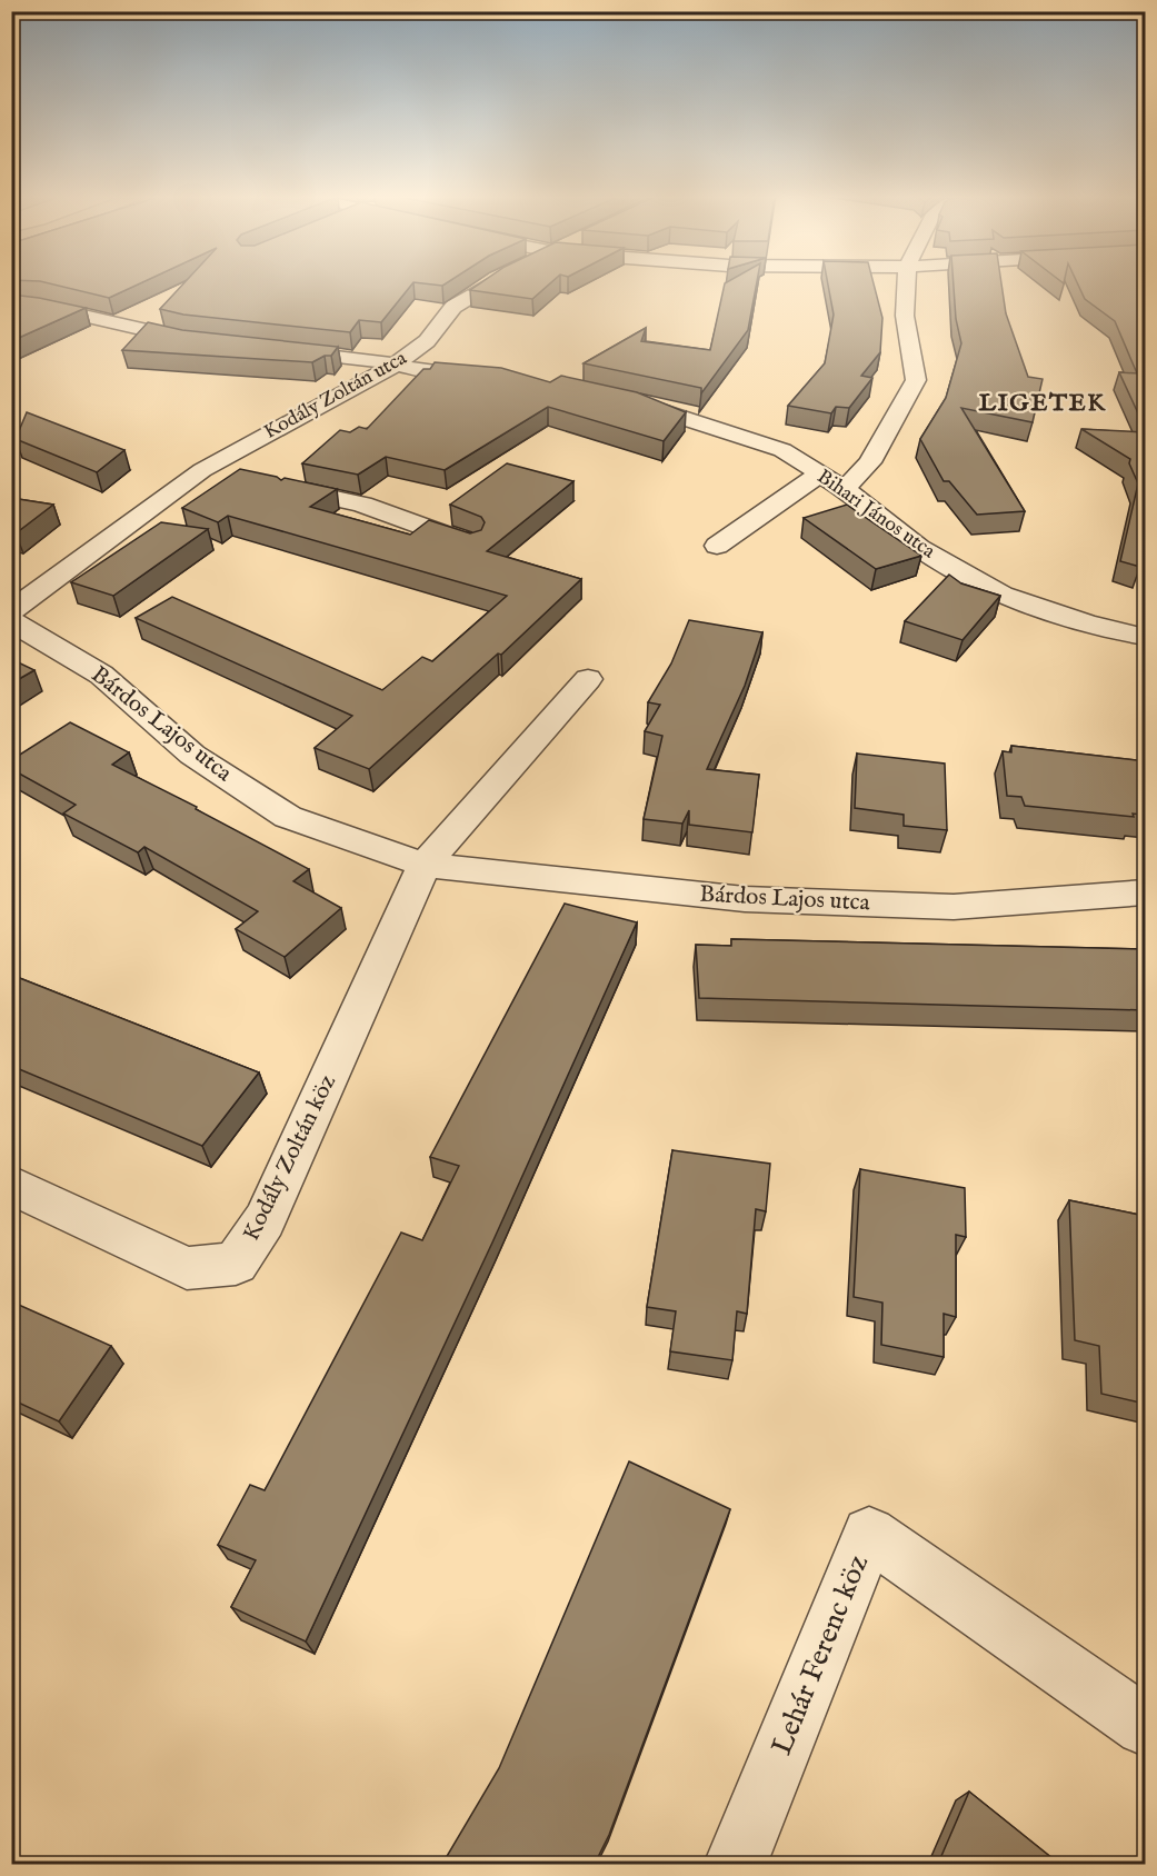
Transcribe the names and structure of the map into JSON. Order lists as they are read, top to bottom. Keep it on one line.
{"streets":{"street":["Kodály Zoltán utca","Bihari János utca","Bárdos Lajos utca","Kodály Zoltán köz","Lehár Ferenc köz"]},"crossings":[["Bárdos Lajos utca","Kodály Zoltán köz"]],"districts":["LIGETEK"]}
